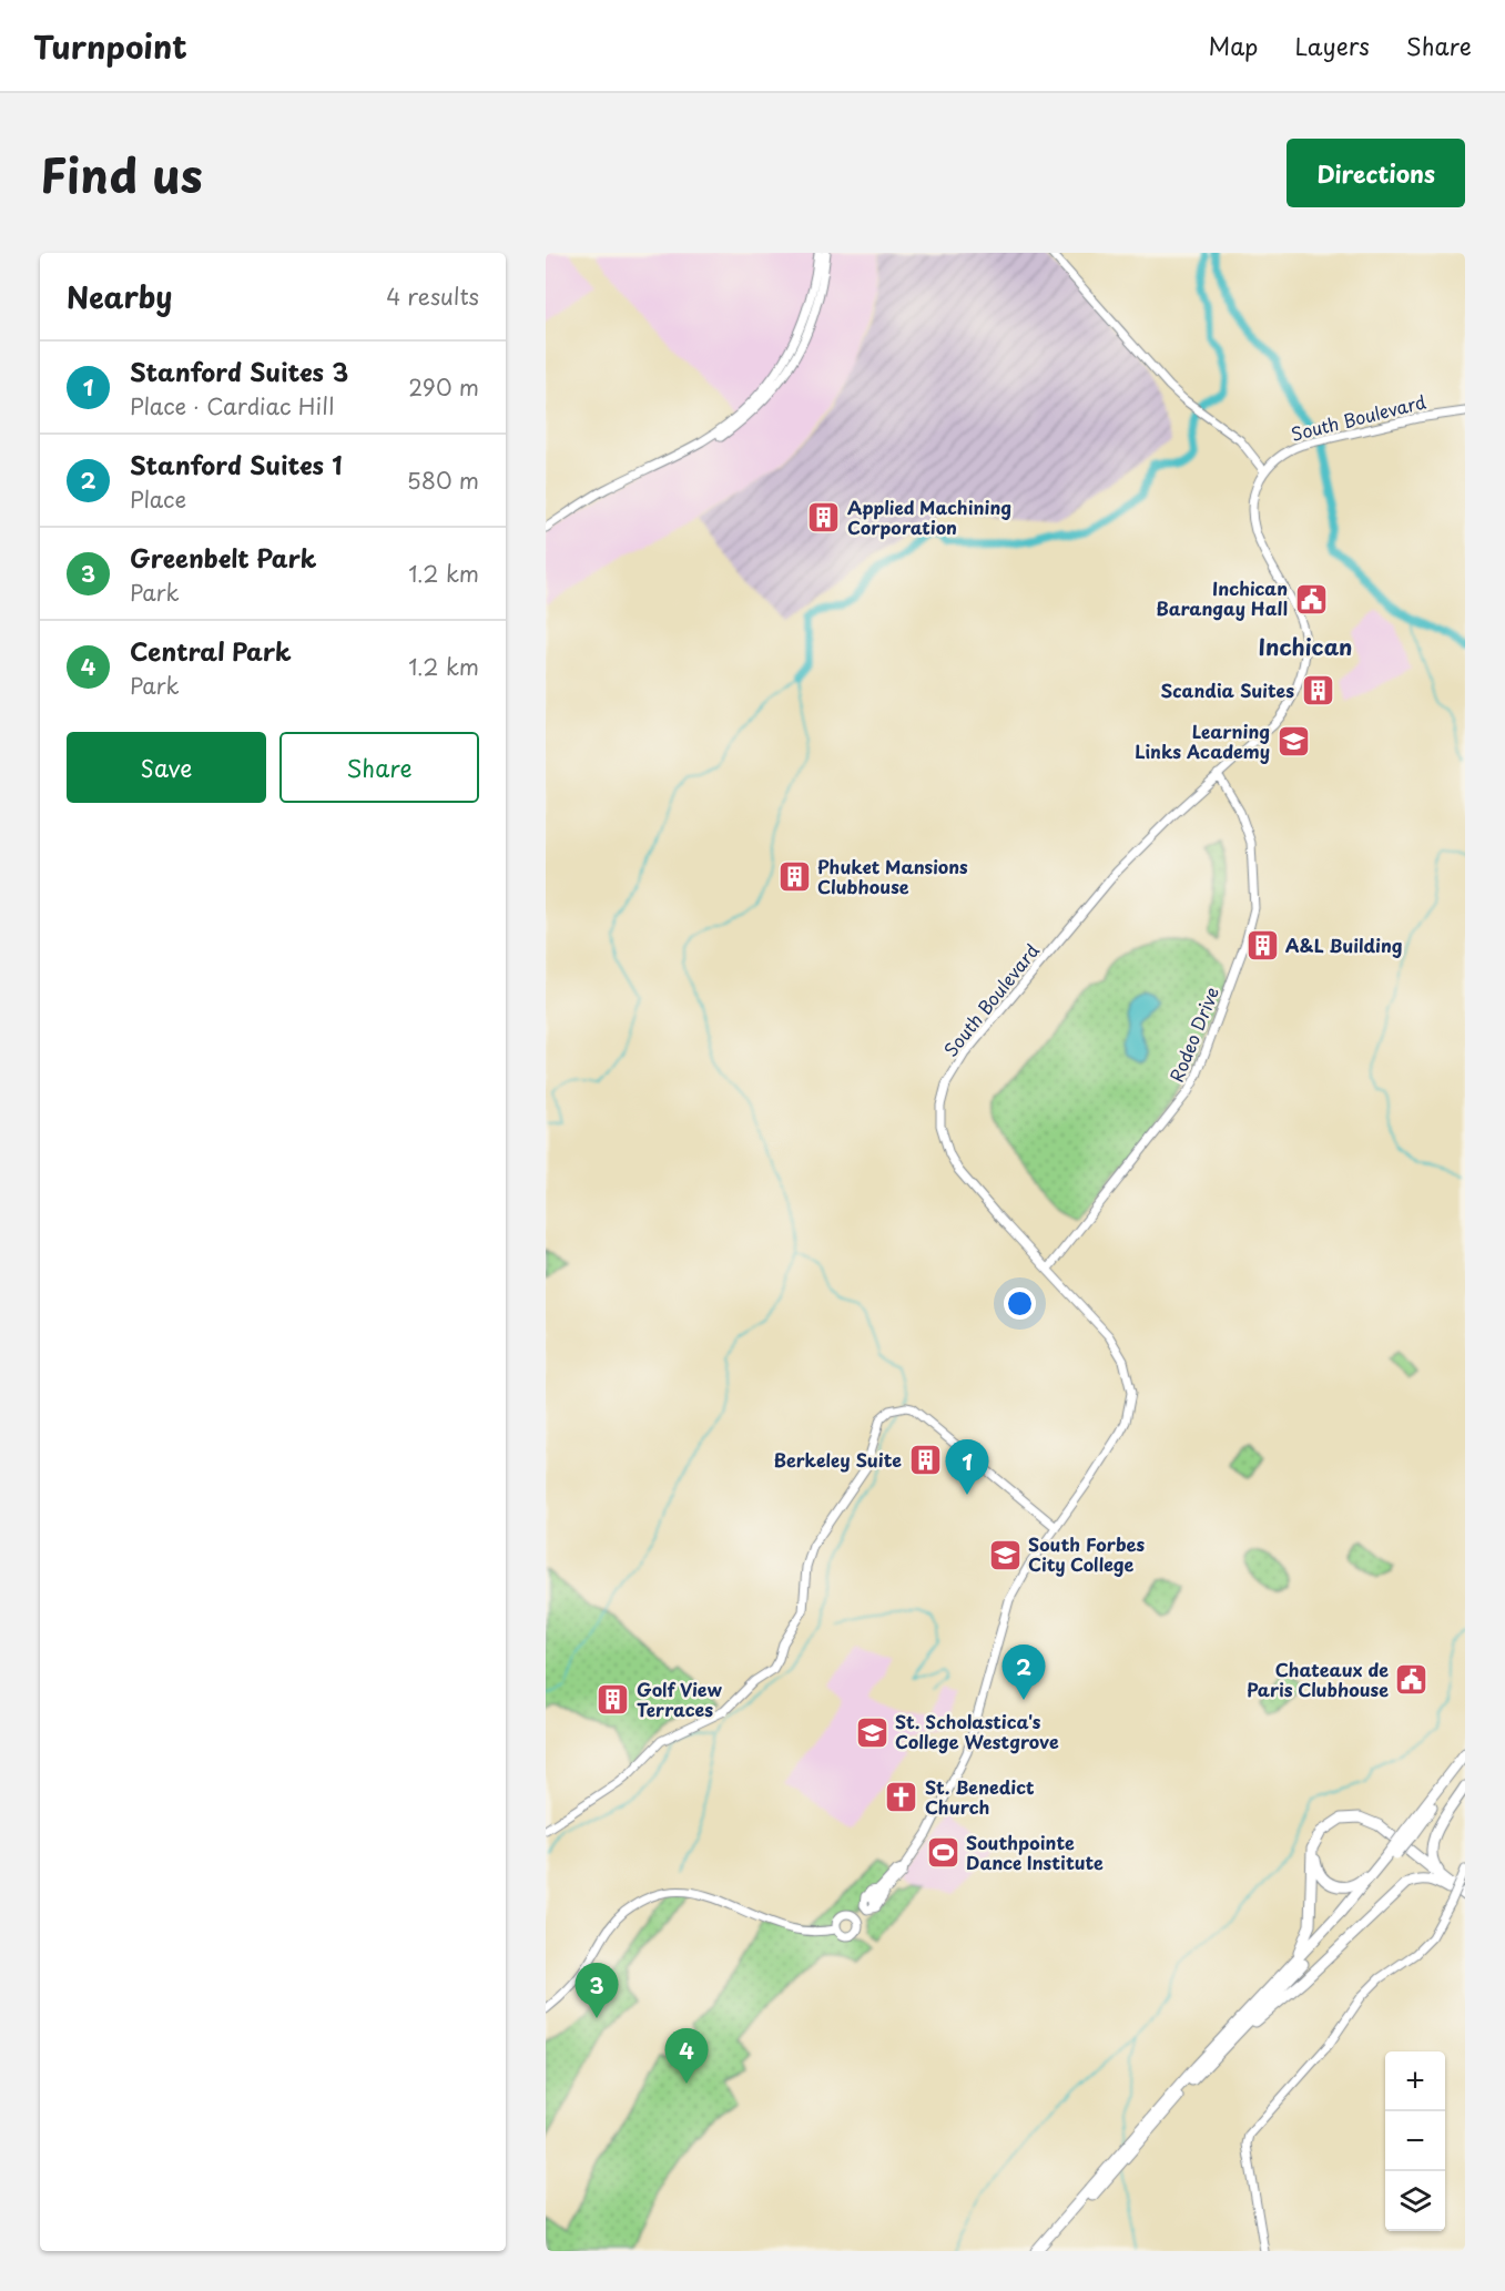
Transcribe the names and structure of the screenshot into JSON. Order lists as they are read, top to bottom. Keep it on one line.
{"streets":{"street":["South Boulevard","Rodeo Drive"]},"crossings":[["South Boulevard","Rodeo Drive"]],"districts":["Inchican"],"places":{"building":["Applied Machining Corporation","Scandia Suites","Phuket Mansions Clubhouse","A&L Building","Berkeley Suite","Golf View Terraces"],"public building":["Inchican Barangay Hall","Chateaux de Paris Clubhouse"],"school or university":["Learning Links Academy","South Forbes City College","St. Scholastica's College Westgrove"],"church":["St. Benedict Church"],"sports":["Southpointe Dance Institute"]},"page":{"header":"Turnpoint","nav":["Map","Layers","Share"],"title":"Find us","buttons":["Directions",["Save","Share"]],"heading":["Nearby","4 results"],"list":[{"mark":"1","name":"Stanford Suites 3","note":"Place · Cardiac Hill","value":"290 m"},{"mark":"2","name":"Stanford Suites 1","note":"Place","value":"580 m"},{"mark":"3","name":"Greenbelt Park","note":"Park","value":"1.2 km"},{"mark":"4","name":"Central Park","note":"Park","value":"1.2 km"}],"pins":["1","2","3","4"],"map_buttons":["+","−"]}}
